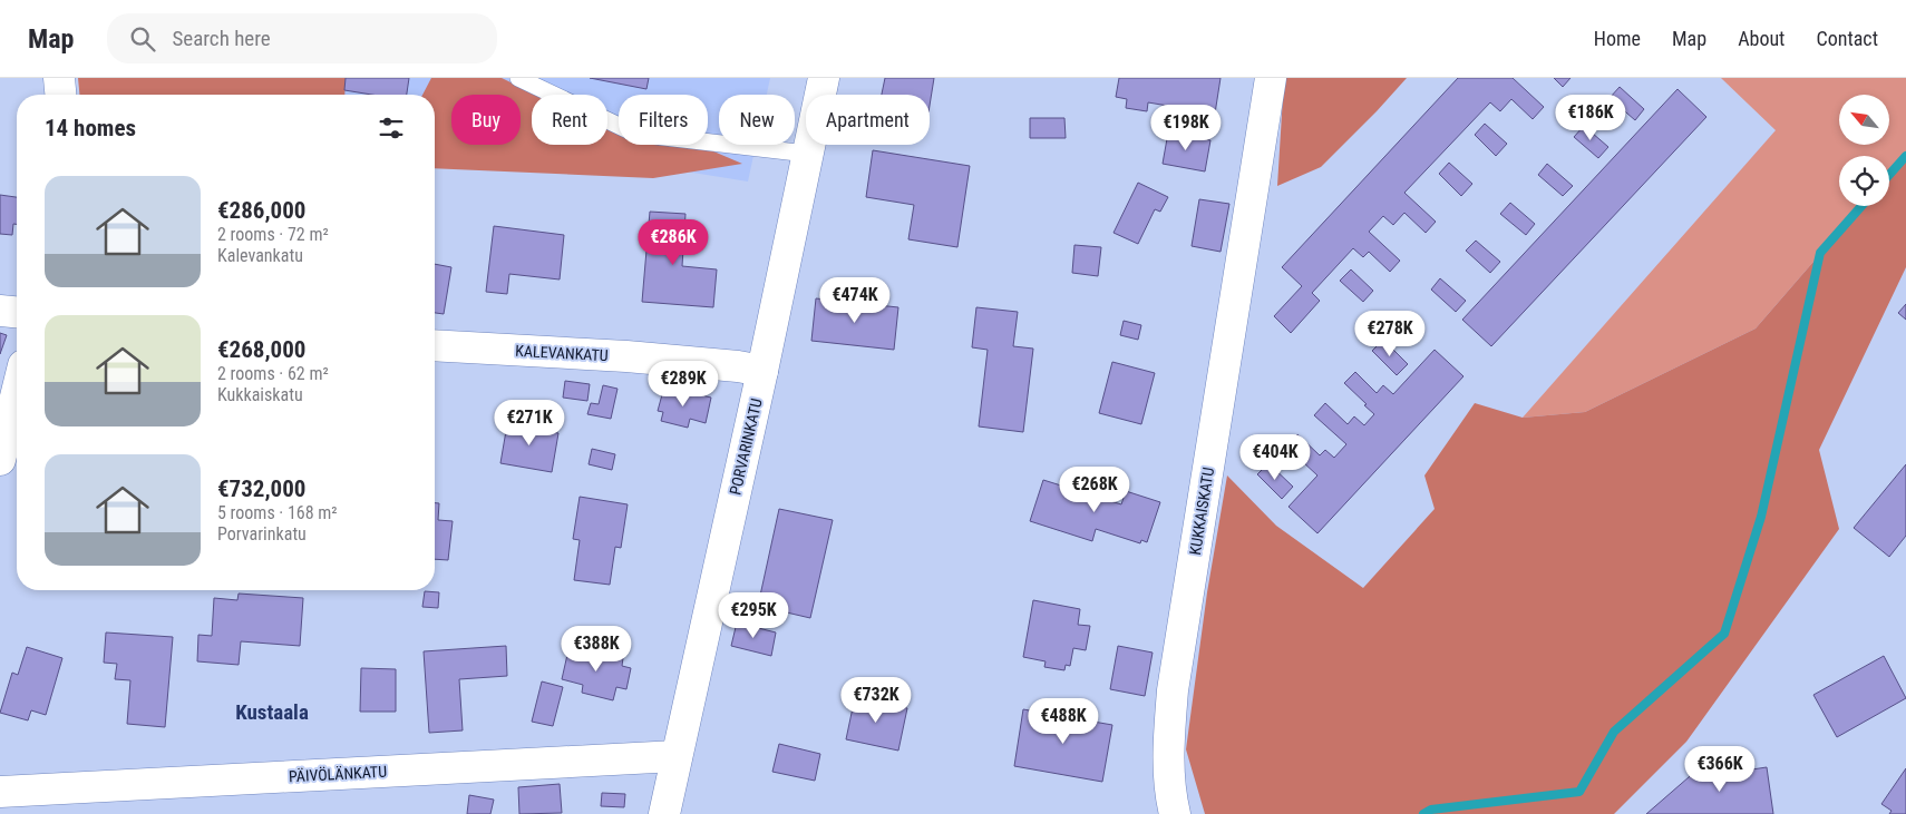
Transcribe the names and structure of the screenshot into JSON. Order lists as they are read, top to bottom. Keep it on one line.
{"streets":{"street":["KALEVANKATU","PORVARINKATU","KUKKAISKATU","PÄIVÖLÄNKATU"]},"crossings":[["KALEVANKATU","PORVARINKATU"],["PORVARINKATU","PÄIVÖLÄNKATU"]],"districts":["Kustaala"],"north":"top left","page":{"header":"Map","search":"Search here","nav":["Home","Map","About","Contact"],"price":["€186K","€198K","€286K","€474K","€278K","€289K","€271K","€404K","€268K","€295K","€388K","€732K","€488K","€366K"],"chip":["Buy","Rent","Filters","New","Apartment"],"heading":"14 homes","list":[{"name":"€286,000","note":"2 rooms · 72 m² · Kalevankatu"},{"name":"€268,000","note":"2 rooms · 62 m² · Kukkaiskatu"},{"name":"€732,000","note":"5 rooms · 168 m² · Porvarinkatu"}]}}
